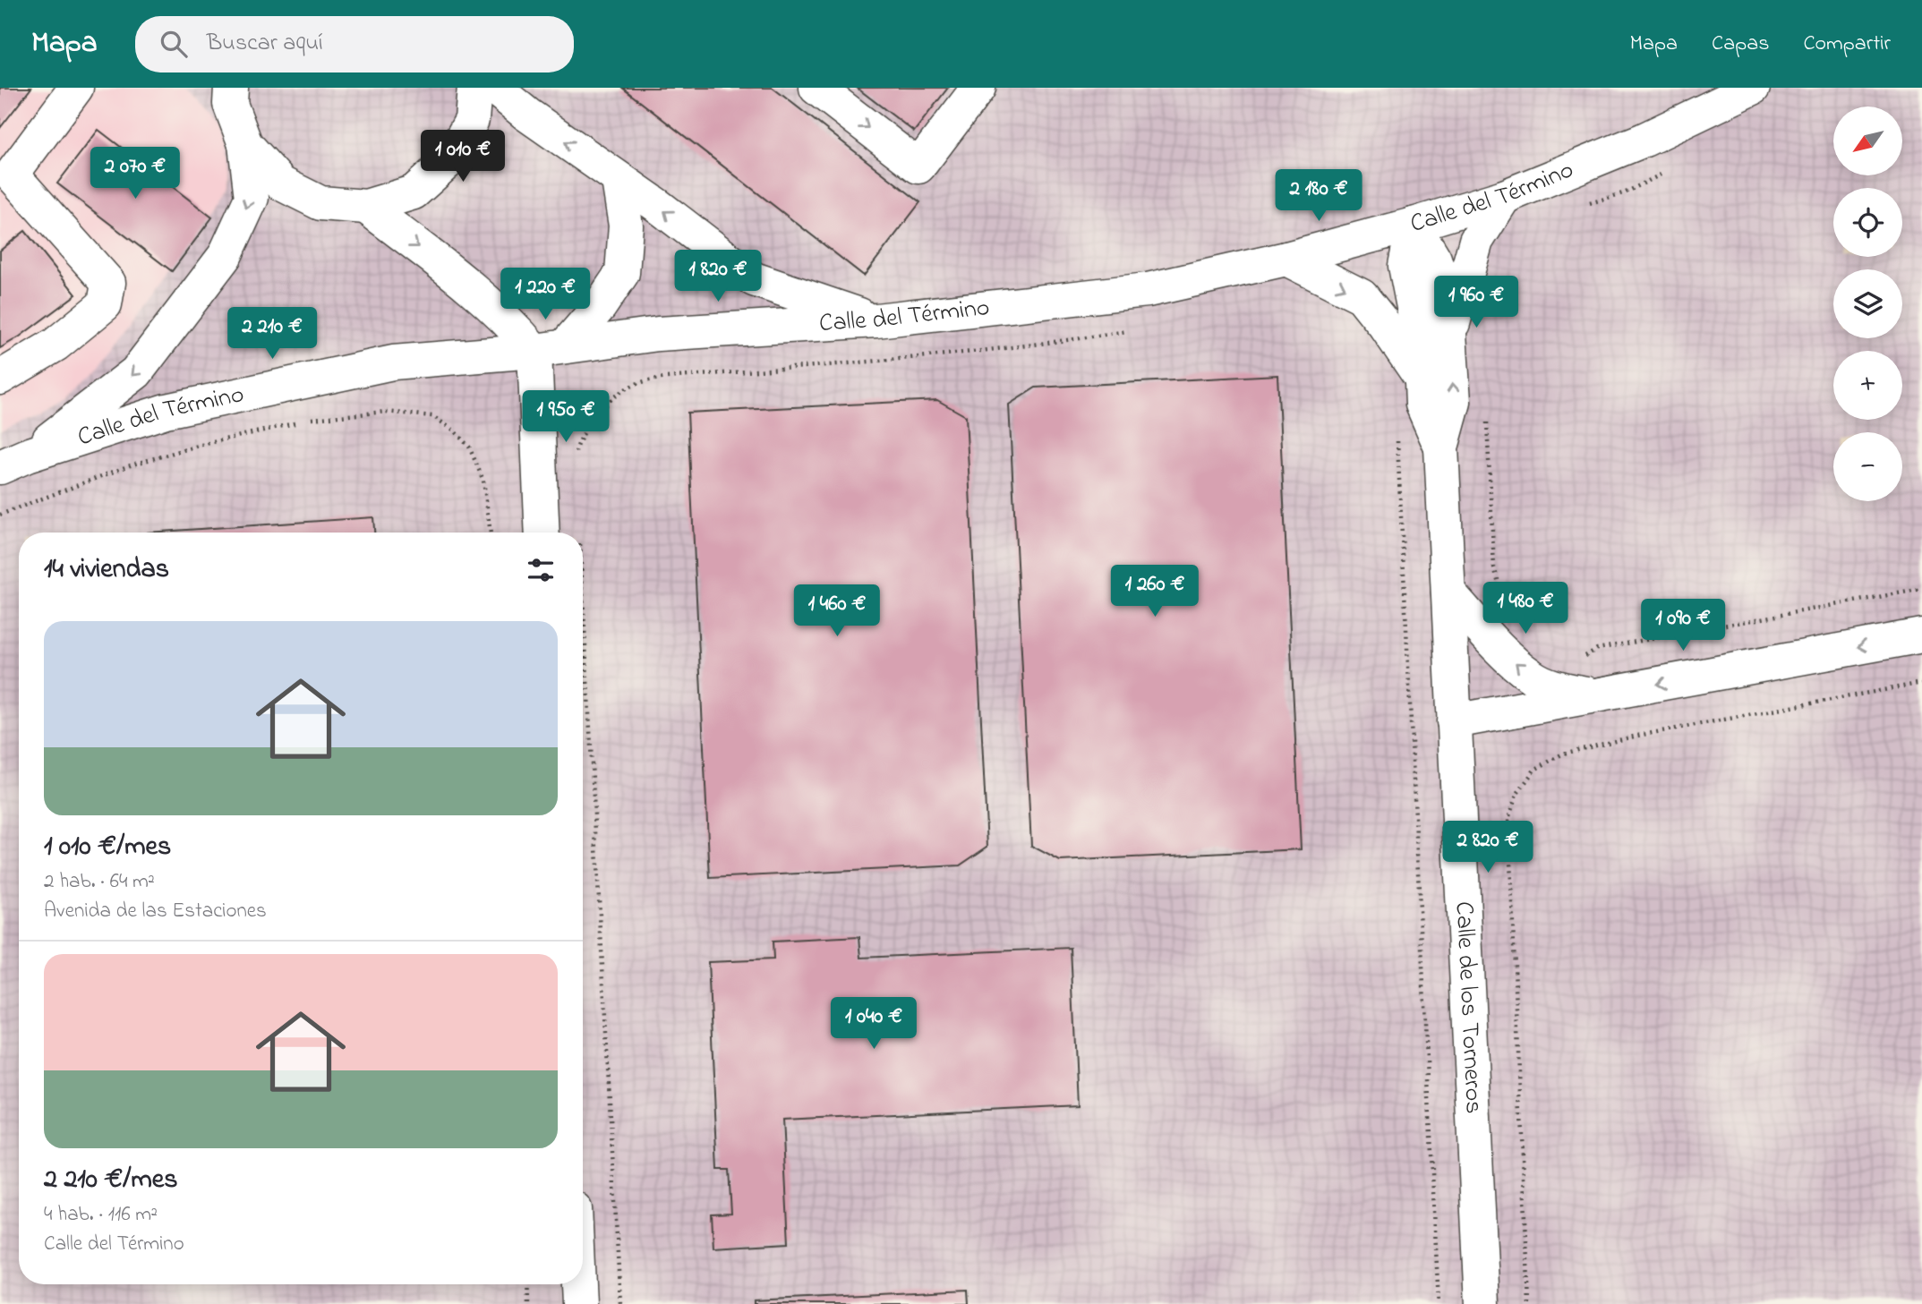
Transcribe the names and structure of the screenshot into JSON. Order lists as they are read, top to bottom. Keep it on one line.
{"streets":{"street":["Calle del Término","Calle de los Torneros"]},"crossings":[["Calle del Término","Calle de los Torneros"]],"north":"bottom left","page":{"header":"Mapa","search":"Buscar aquí","nav":["Mapa","Capas","Compartir"],"map_buttons":["+","−"],"price":["1 010 €","2 070 €","2 180 €","1 820 €","1 220 €","1 960 €","2 210 €","1 950 €","1 260 €","1 480 €","1 460 €","1 090 €","2 820 €","1 040 €"],"heading":"14 viviendas","list":[{"name":"1 010 €/mes","note":"2 hab. · 64 m² · Avenida de las Estaciones"},{"name":"2 210 €/mes","note":"4 hab. · 116 m² · Calle del Término"}]}}
